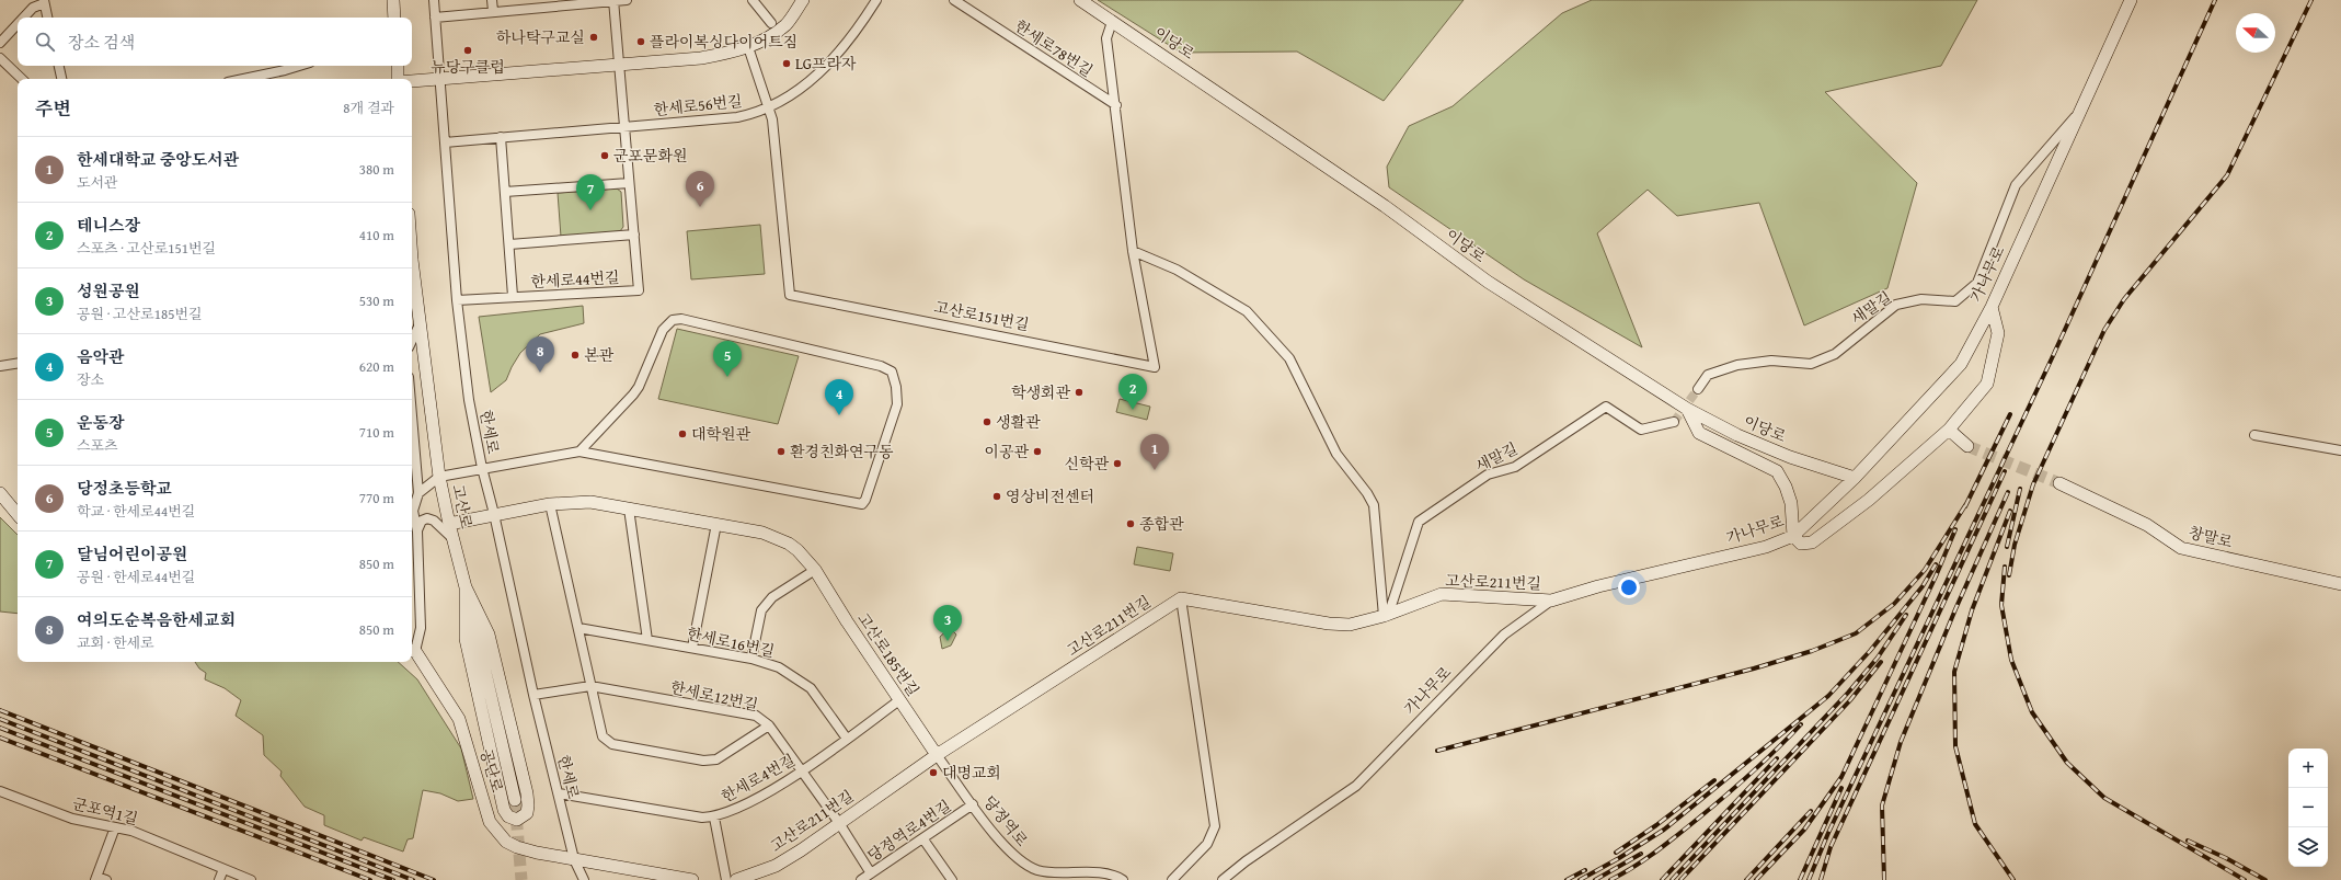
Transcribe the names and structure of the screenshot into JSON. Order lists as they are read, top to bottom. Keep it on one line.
{"streets":{"street":["이당로","한세로78번길","한세로56번길","가나무로","한세로44번길","새말길","고산로151번길","한세로","고산로","창말로","고산로211번길","한세로16번길","고산로185번길","한세로12번길","공단로","한세로4번길","군포역1길","당정역로","당정역로4번길"]},"crossings":[["이당로","가나무로"],["이당로","고산로151번길"],["한세로78번길","고산로151번길"],["한세로56번길","한세로44번길"],["한세로56번길","고산로151번길"],["한세로56번길","한세로"],["가나무로","새말길"],["가나무로","고산로211번길"],["한세로44번길","한세로"],["새말길","고산로211번길"],["한세로","고산로185번길"],["한세로","한세로12번길"],["한세로","공단로"],["한세로","한세로4번길"],["고산로","고산로185번길"],["고산로211번길","고산로185번길"],["고산로211번길","한세로12번길"],["고산로211번길","당정역로"],["한세로16번길","한세로4번길"],["고산로185번길","한세로4번길"],["고산로185번길","당정역로"],["한세로12번길","한세로4번길"],["한세로12번길","당정역로4번길"],["당정역로","당정역로4번길"]],"places":["하나탁구교실","플라이복싱다이어트짐","뉴당구클럽","LG프라자","군포문화원","본관","학생회관","생활관","대학원관","환경친화연구동","이공관","신학관","영상비전센터","종합관","대명교회"],"north":"left","page":{"search":"장소 검색","heading":["주변","8개 결과"],"list":[{"mark":"1","name":"한세대학교 중앙도서관","note":"도서관","value":"380 m"},{"mark":"2","name":"테니스장","note":"스포츠 · 고산로151번길","value":"410 m"},{"mark":"3","name":"성원공원","note":"공원 · 고산로185번길","value":"530 m"},{"mark":"4","name":"음악관","note":"장소","value":"620 m"},{"mark":"5","name":"운동장","note":"스포츠","value":"710 m"},{"mark":"6","name":"당정초등학교","note":"학교 · 한세로44번길","value":"770 m"},{"mark":"7","name":"달님어린이공원","note":"공원 · 한세로44번길","value":"850 m"},{"mark":"8","name":"여의도순복음한세교회","note":"교회 · 한세로","value":"850 m"}],"pins":["6","7","8","5","2","4","1","3"],"map_buttons":["+","−"]}}
